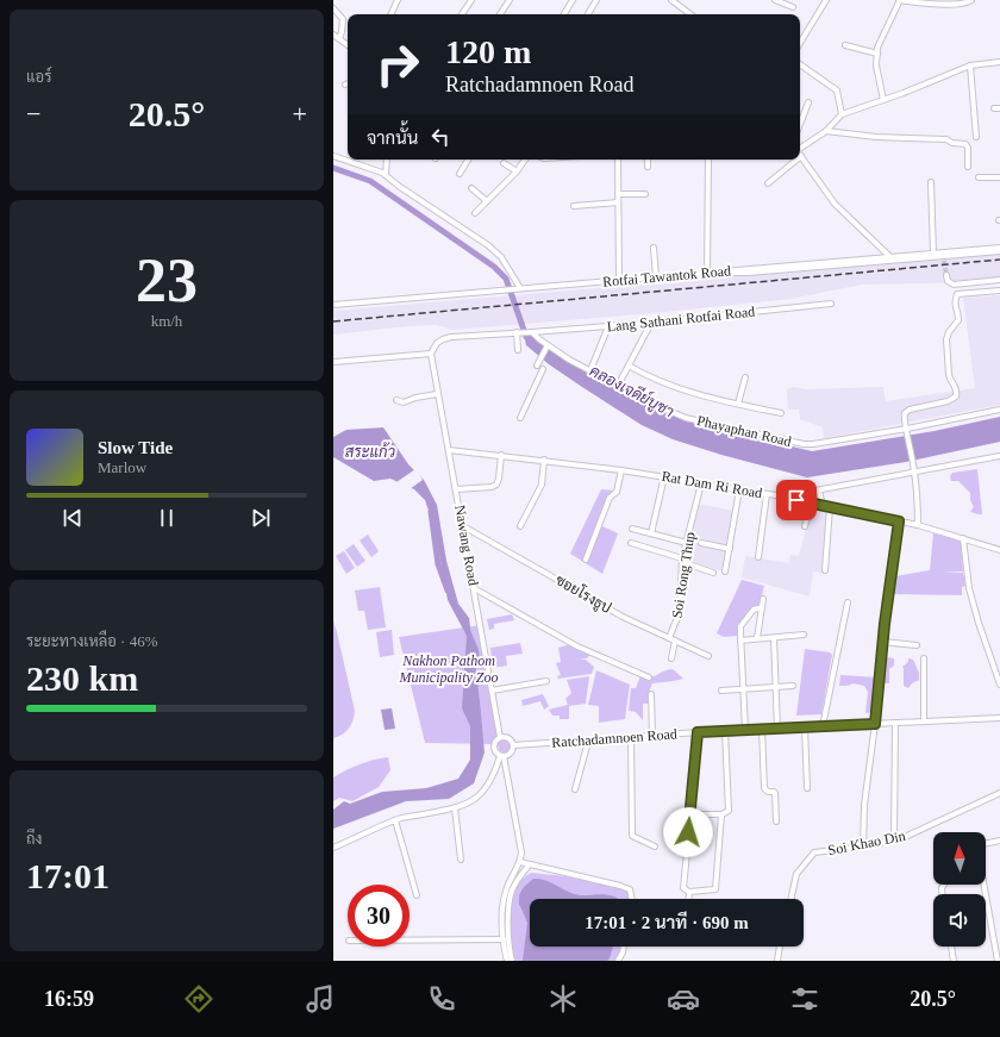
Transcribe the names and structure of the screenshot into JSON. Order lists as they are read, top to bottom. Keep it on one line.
{"streets":{"street":["Rotfai Tawantok Road","Lang Sathani Rotfai Road","Phayaphan Road","Rat Dam Ri Road","Nawang Road","Soi Rong Thup","ซอยโรงธูป","Ratchadamnoen Road","Soi Khao Din"]},"crossings":[["Lang Sathani Rotfai Road","Phayaphan Road"],["Rat Dam Ri Road","Nawang Road"],["Rat Dam Ri Road","Soi Rong Thup"],["Nawang Road","ซอยโรงธูป"],["Nawang Road","Ratchadamnoen Road"],["Soi Rong Thup","ซอยโรงธูป"]],"water":["คลองเจดีย์บูชา","สระแก้ว"],"parks":["Nakhon Pathom Municipality Zoo"],"north":"top","page":{"tile":["แอร์",["23","km/h"],["ระยะทางเหลือ · 46%","230 km"],["ถึง","17:01"]],"turn":["120 m","Ratchadamnoen Road"],"heat":["−","20.5°","+"],"then":"จากนั้น","song":["Slow Tide","Marlow"],"limit":"30","trip":"17:01 · 2 นาที · 690 m","tabs":["16:59","20.5°"]}}
